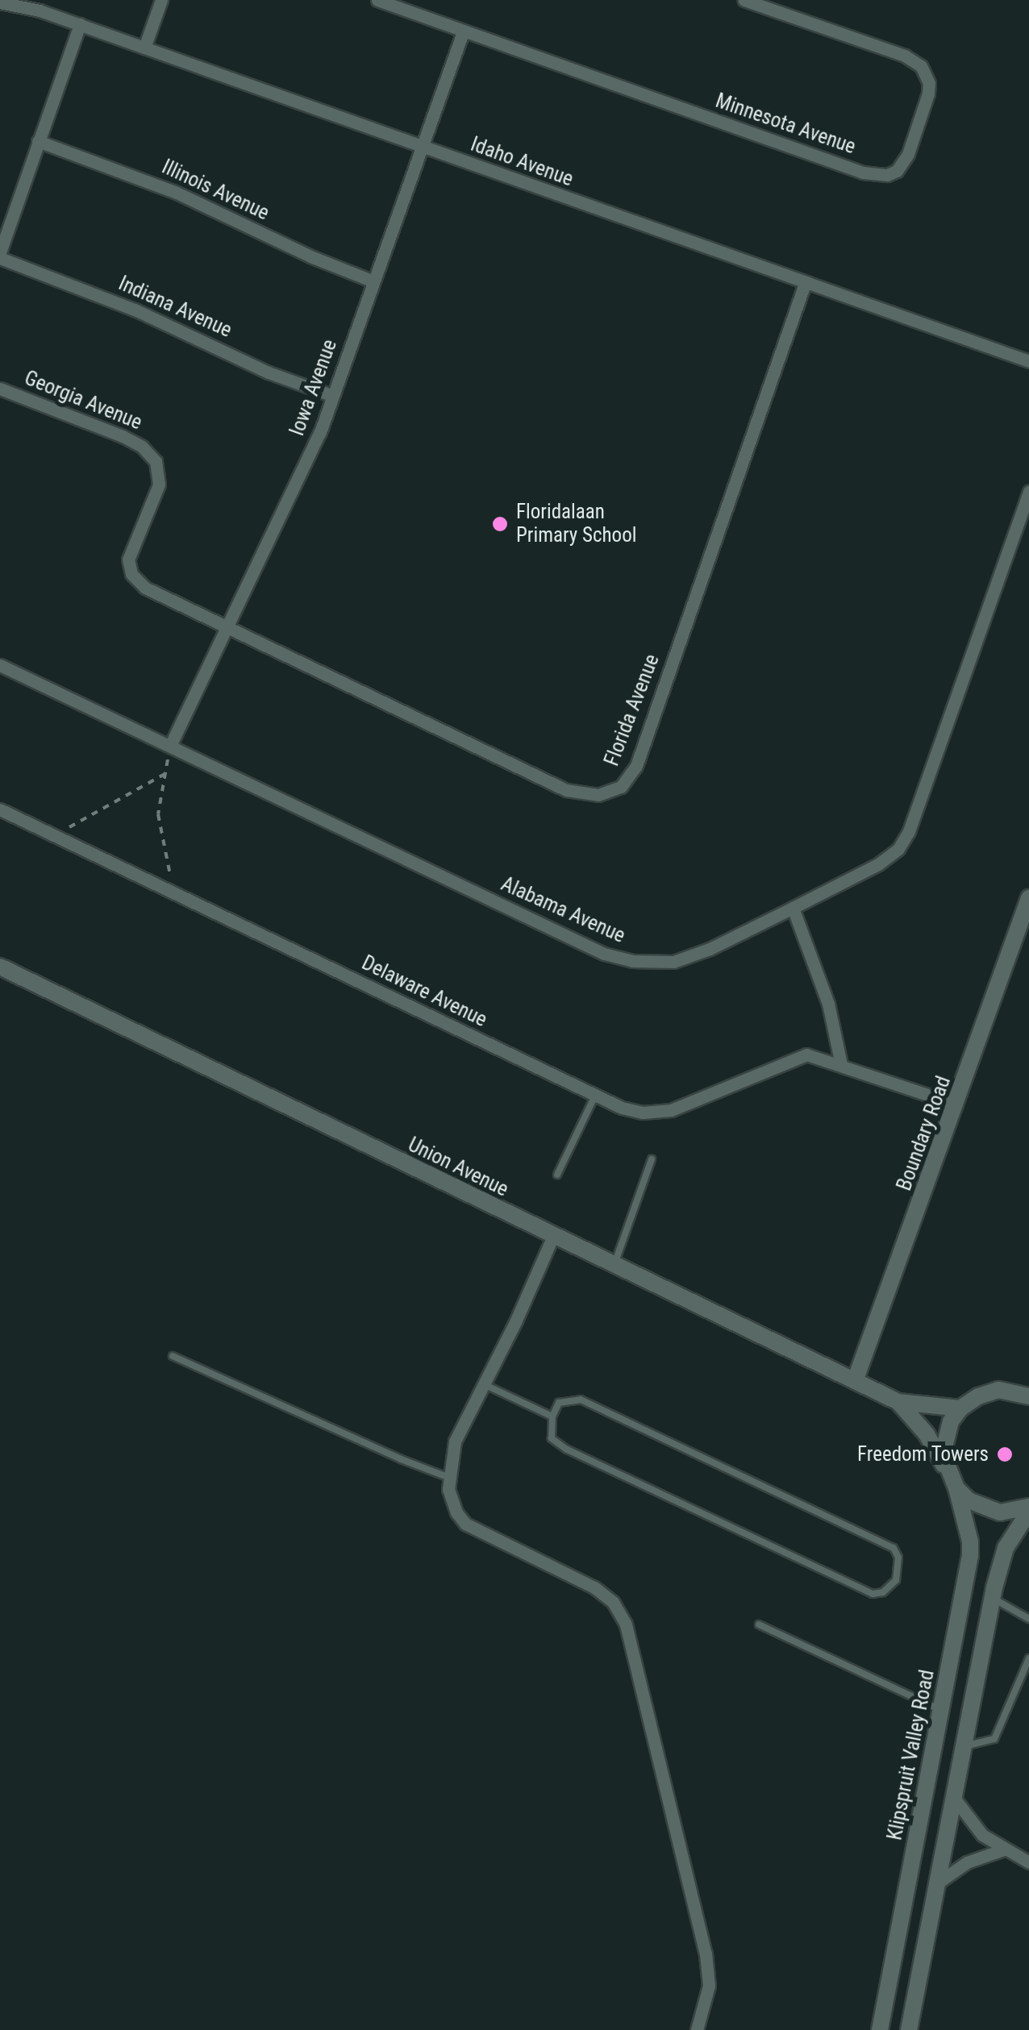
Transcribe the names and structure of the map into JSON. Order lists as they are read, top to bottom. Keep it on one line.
{"streets":{"street":["Minnesota Avenue","Idaho Avenue","Illinois Avenue","Indiana Avenue","Iowa Avenue","Georgia Avenue","Florida Avenue","Alabama Avenue","Delaware Avenue","Boundary Road","Union Avenue","Klipspruit Valley Road"]},"crossings":[["Minnesota Avenue","Iowa Avenue"],["Idaho Avenue","Iowa Avenue"],["Idaho Avenue","Florida Avenue"],["Illinois Avenue","Iowa Avenue"],["Indiana Avenue","Iowa Avenue"],["Iowa Avenue","Georgia Avenue"],["Iowa Avenue","Florida Avenue"],["Iowa Avenue","Alabama Avenue"],["Georgia Avenue","Florida Avenue"],["Delaware Avenue","Boundary Road"],["Boundary Road","Union Avenue"],["Union Avenue","Klipspruit Valley Road"]],"places":["Floridalaan Primary School","Freedom Towers"]}
